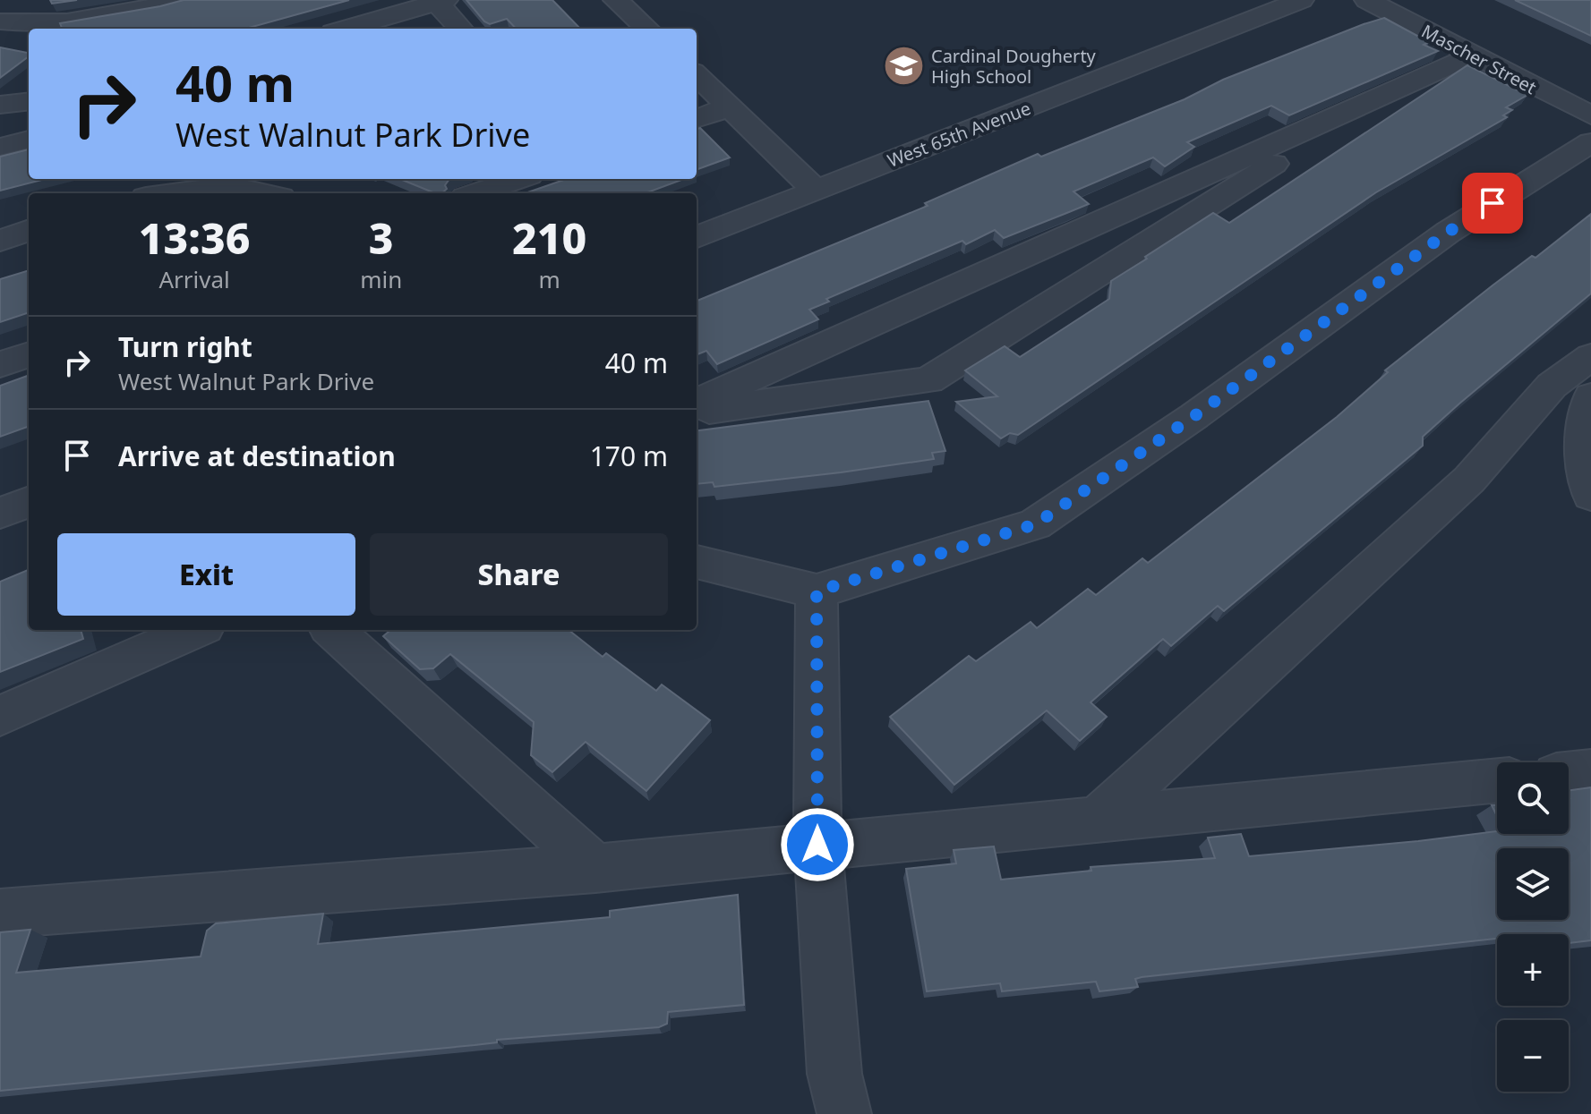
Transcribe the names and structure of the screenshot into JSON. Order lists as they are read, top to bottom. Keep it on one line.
{"streets":{"street":["Mascher Street","West 65th Avenue"]},"places":{"school or university":["Cardinal Dougherty High School"]},"page":{"turn":["40 m","West Walnut Park Drive"],"eta":["13:36","Arrival","3","min","210","m"],"list":[{"name":"Turn right","note":"West Walnut Park Drive","value":"40 m"},{"name":"Arrive at destination","value":"170 m"}],"buttons":["Exit","Share"],"map_buttons":["+","−"]}}
